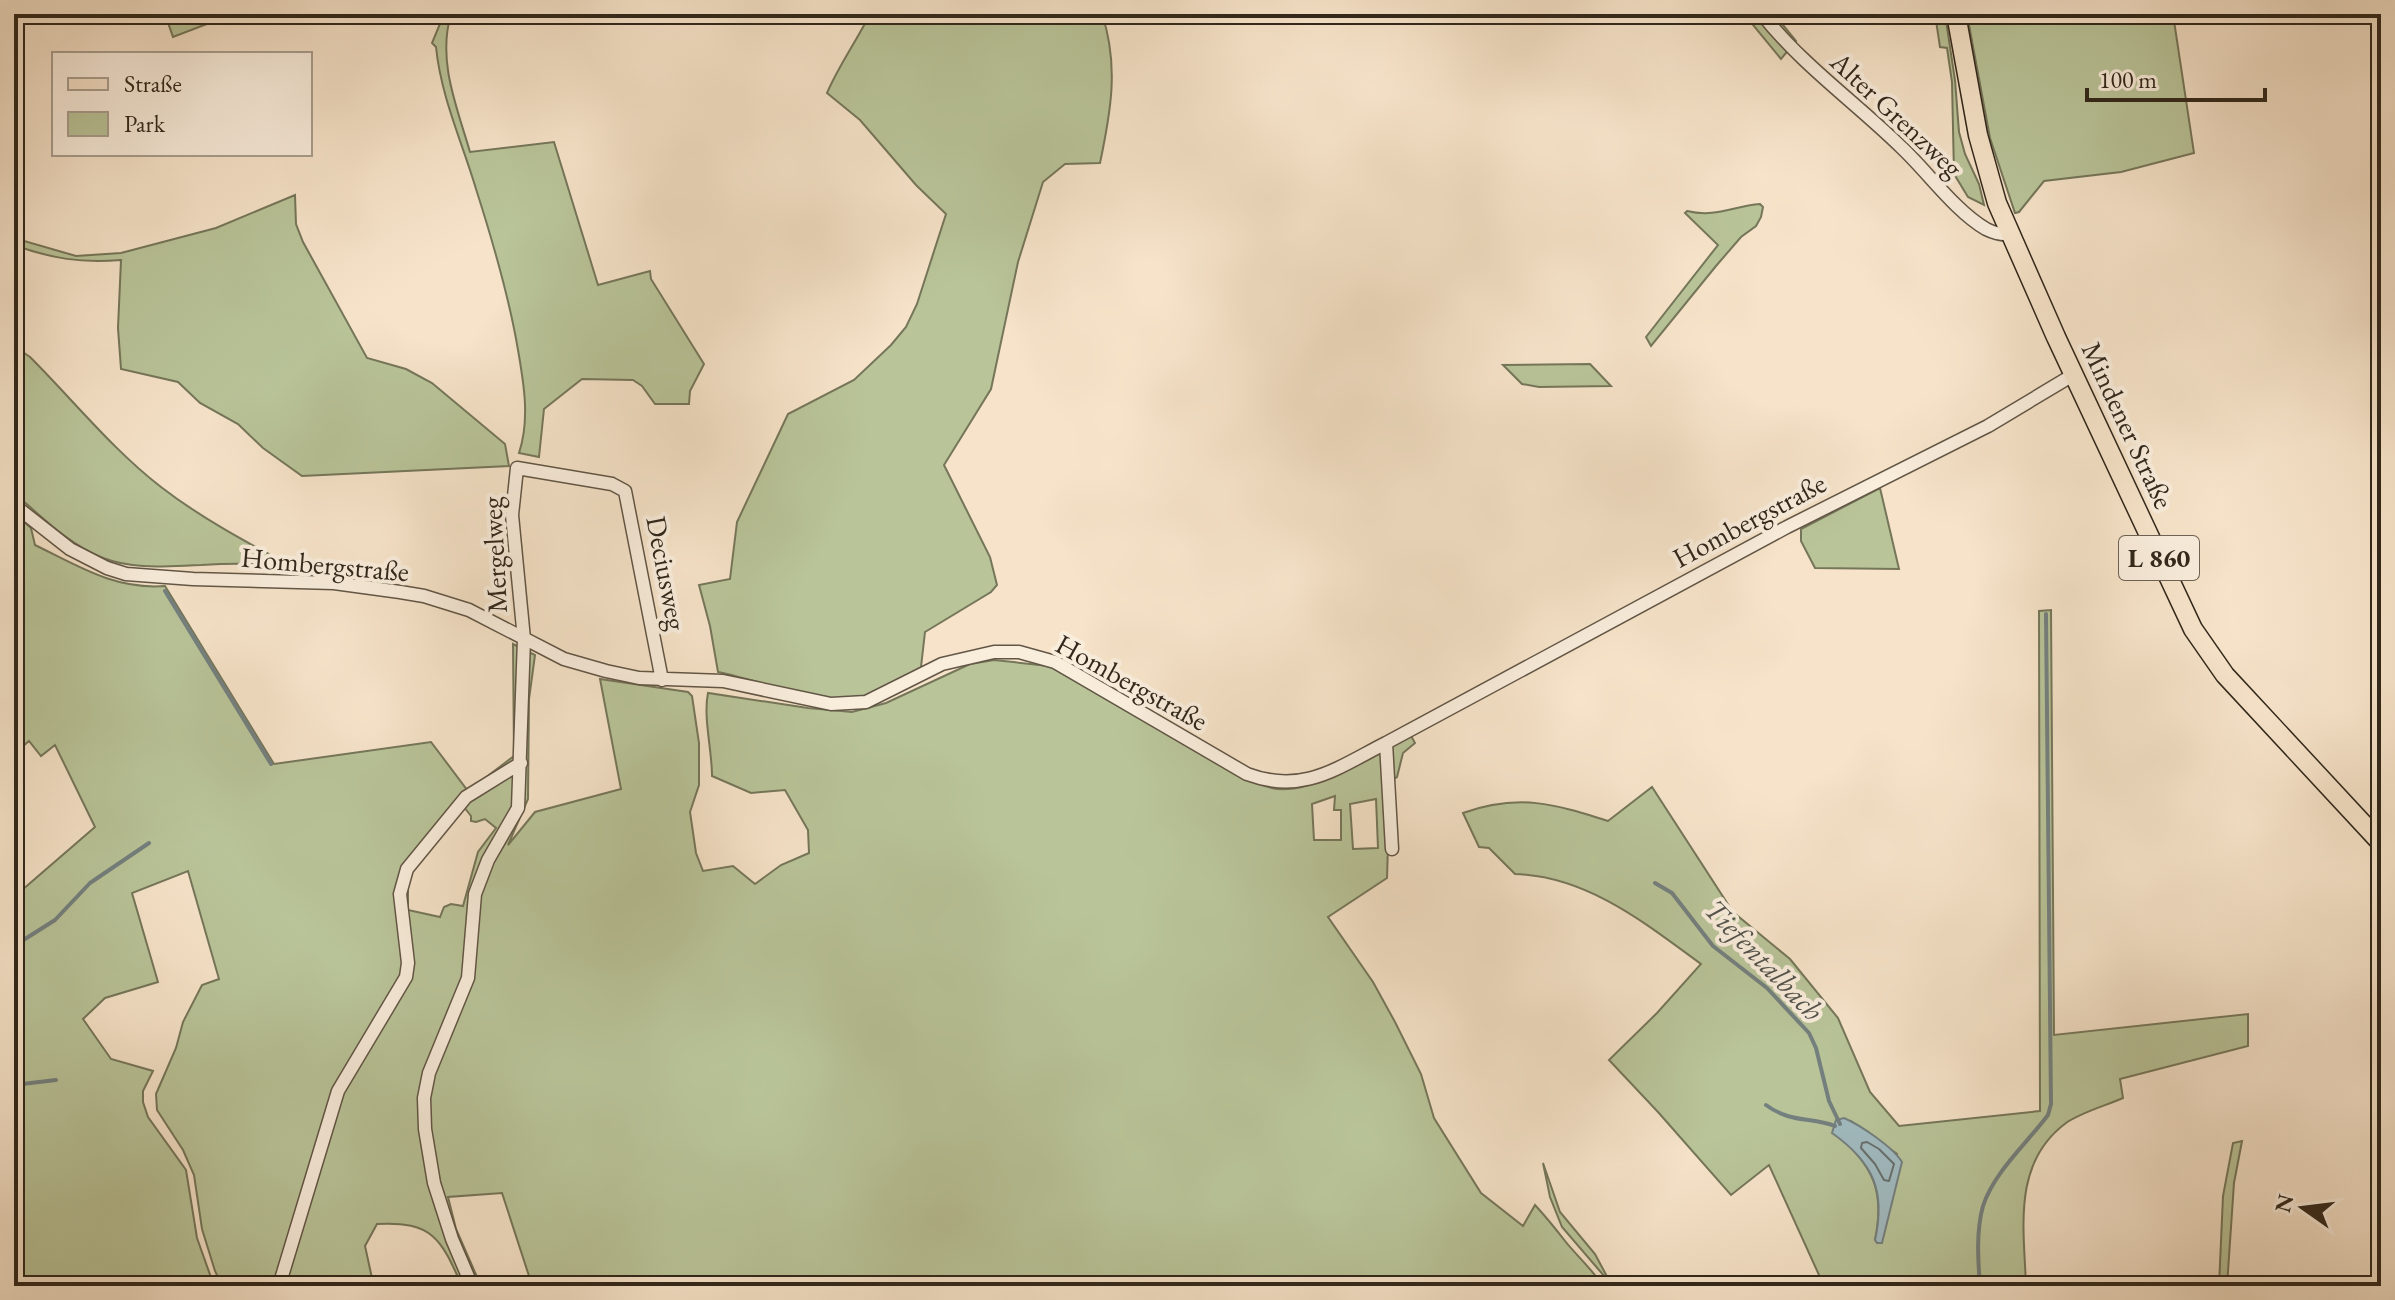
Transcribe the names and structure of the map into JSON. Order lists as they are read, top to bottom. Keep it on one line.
{"streets":{"main road":["Mindener Straße","L 860"],"street":["Alter Grenzweg","Hombergstraße","Mergelweg","Deciusweg"]},"crossings":[["Alter Grenzweg","Mindener Straße"],["Mindener Straße","Hombergstraße"],["Hombergstraße","Mergelweg"],["Hombergstraße","Deciusweg"],["Mergelweg","Deciusweg"]],"water":["Tiefentalbach"],"legend":["Straße","Park"],"scale_bar":"100 m","north":"left"}
